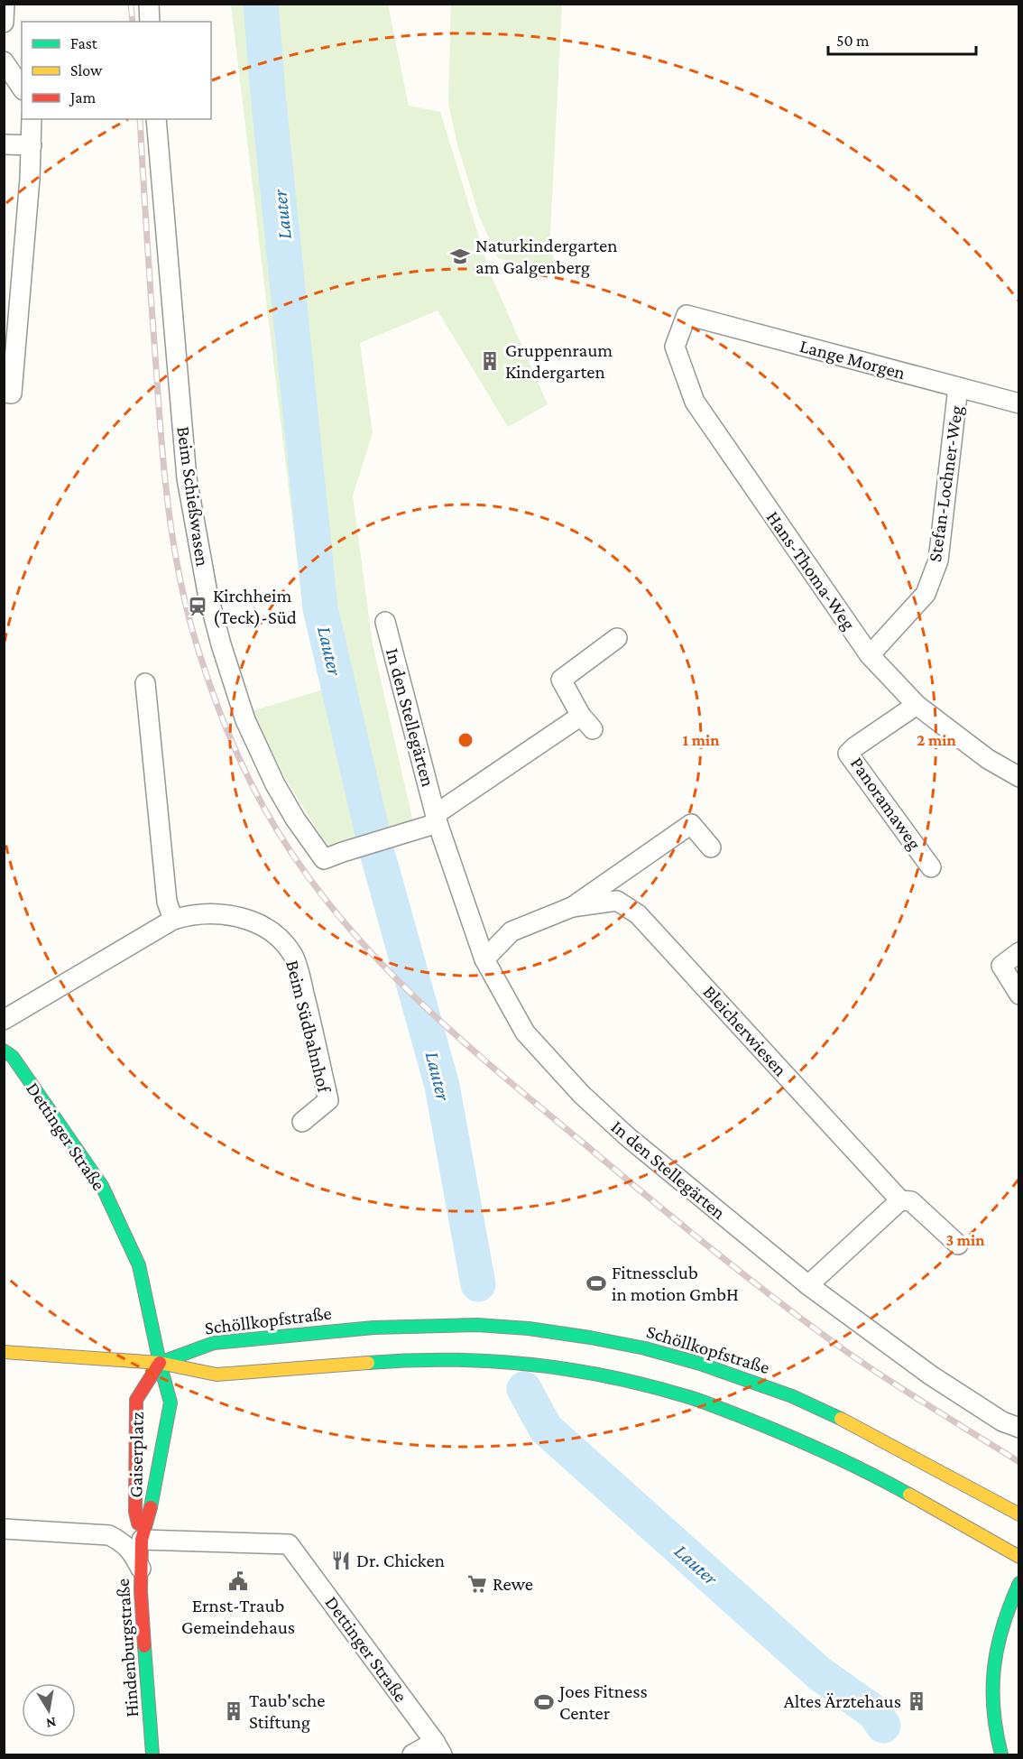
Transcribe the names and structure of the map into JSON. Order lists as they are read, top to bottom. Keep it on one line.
{"streets":{"main road":["Dettinger Straße","Schöllkopfstraße","Gaiserplatz","Hindenburgstraße"],"street":["Lange Morgen","Stefan-Lochner-Weg","Beim Schießwasen","Hans-Thoma-Weg","In den Stellegärten","Panoramaweg","Beim Südbahnhof","Bleicherwiesen"]},"crossings":[["Lange Morgen","Stefan-Lochner-Weg"],["Lange Morgen","Hans-Thoma-Weg"],["Stefan-Lochner-Weg","Hans-Thoma-Weg"],["Beim Schießwasen","In den Stellegärten"],["Hans-Thoma-Weg","Panoramaweg"],["In den Stellegärten","Bleicherwiesen"],["Dettinger Straße","Schöllkopfstraße"],["Dettinger Straße","Gaiserplatz"],["Dettinger Straße","Hindenburgstraße"],["Schöllkopfstraße","Gaiserplatz"],["Gaiserplatz","Hindenburgstraße"]],"water":["Lauter"],"places":{"school or university":["Naturkindergarten am Galgenberg"],"building":["Gruppenraum Kindergarten","Altes Ärztehaus","Taub'sche Stiftung"],"station":["Kirchheim (Teck)-Süd"],"sports":["Fitnessclub in motion GmbH","Joes Fitness Center"],"restaurant":["Dr. Chicken"],"public building":["Ernst-Traub Gemeindehaus"],"supermarket":["Rewe"]},"legend":["Fast","Slow","Jam"],"scale_bar":"50 m","north":"bottom","rings":["1 min","2 min","3 min"]}
